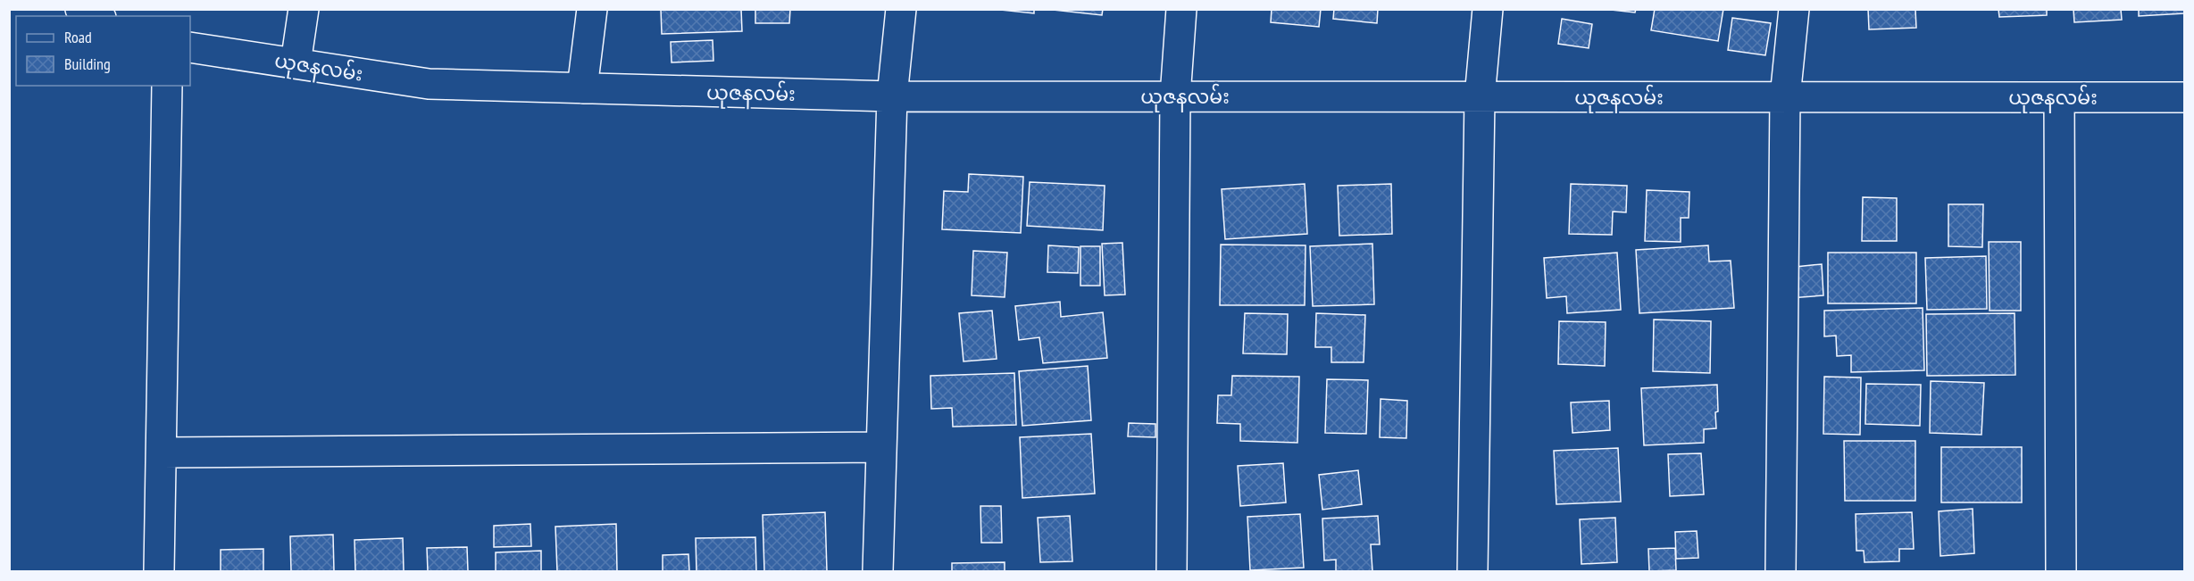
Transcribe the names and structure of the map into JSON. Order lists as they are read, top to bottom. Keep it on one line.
{"streets":{"street":["ယုဇနလမ်း"]},"legend":["Road","Building"]}
